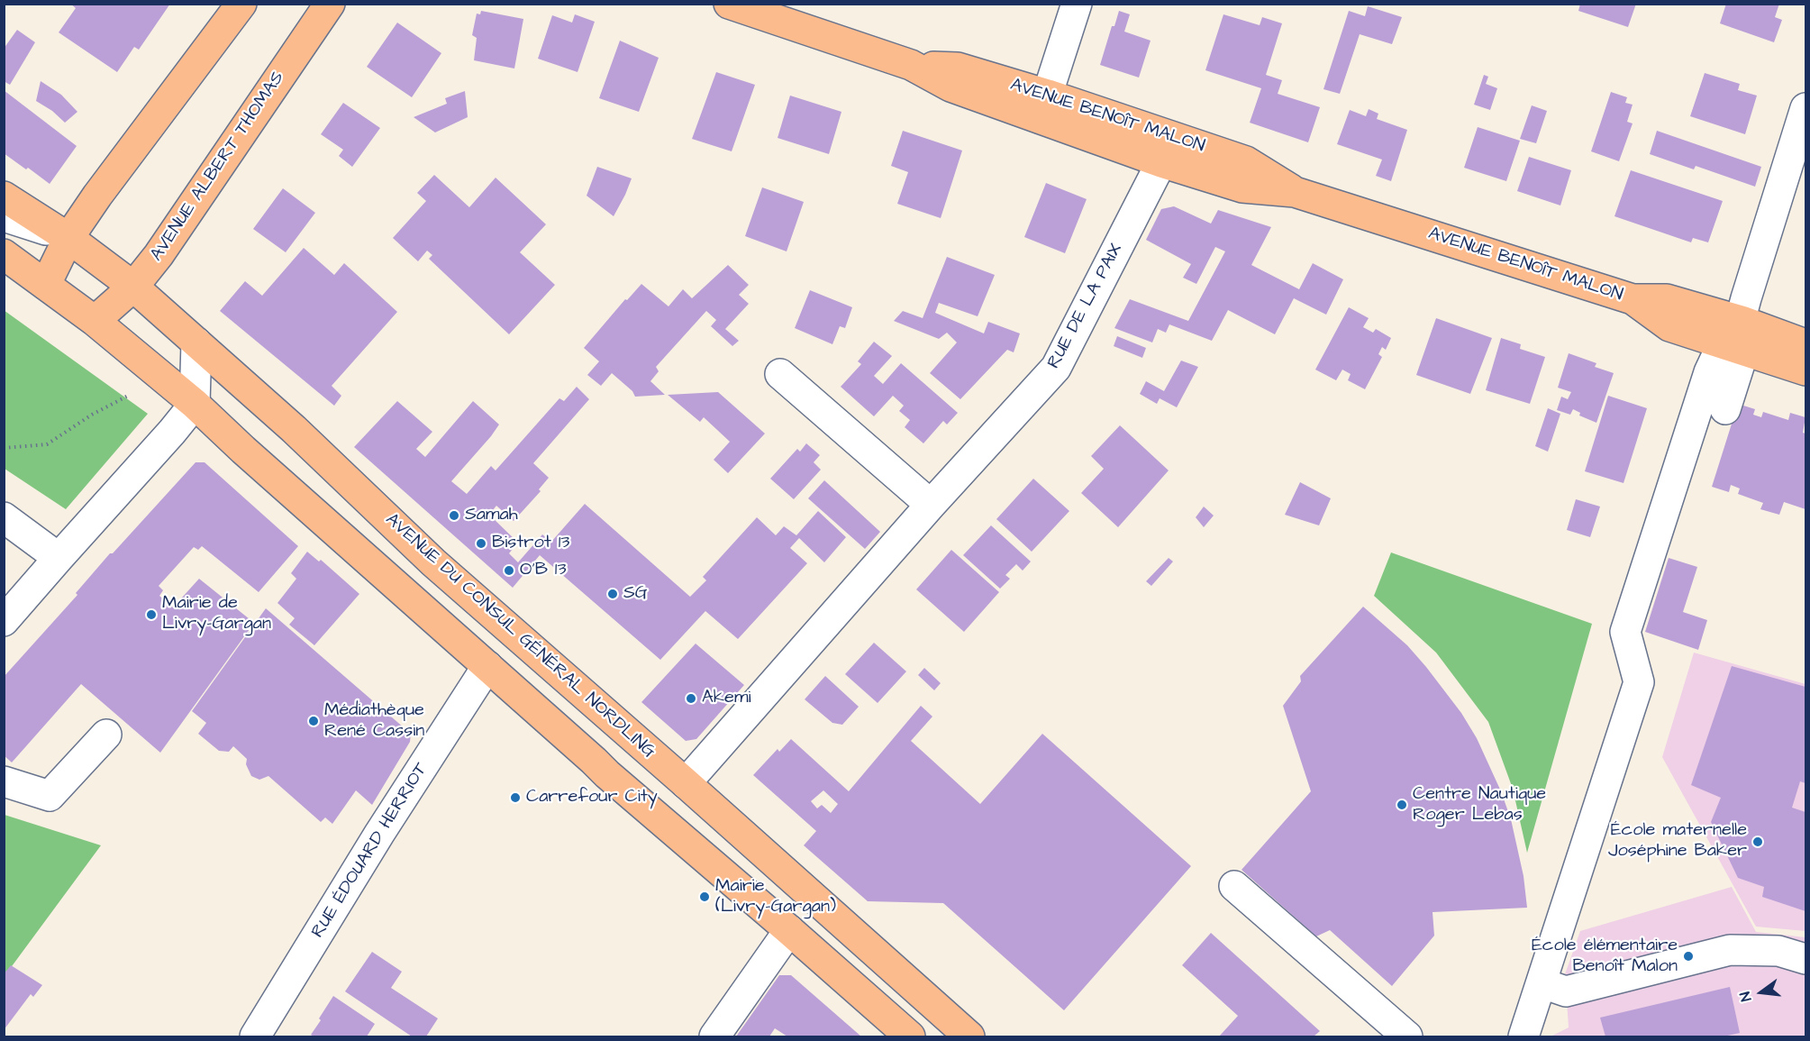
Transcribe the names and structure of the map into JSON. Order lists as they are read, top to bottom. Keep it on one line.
{"streets":{"main road":["AVENUE BENOÎT MALON","AVENUE ALBERT THOMAS","AVENUE DU CONSUL GÉNÉRAL NORDLING"],"street":["RUE DE LA PAIX","RUE ÉDOUARD HERRIOT"]},"crossings":[["AVENUE BENOÎT MALON","RUE DE LA PAIX"],["AVENUE ALBERT THOMAS","AVENUE DU CONSUL GÉNÉRAL NORDLING"],["RUE DE LA PAIX","AVENUE DU CONSUL GÉNÉRAL NORDLING"]],"places":["Samah","Bistrot 13","O'B 13","SG","Mairie de Livry-Gargan","Akemi","Médiathèque René Cassin","Carrefour City","Centre Nautique Roger Lebas","École maternelle Joséphine Baker","Mairie (Livry-Gargan)","École élémentaire Benoît Malon"],"north":"left"}
